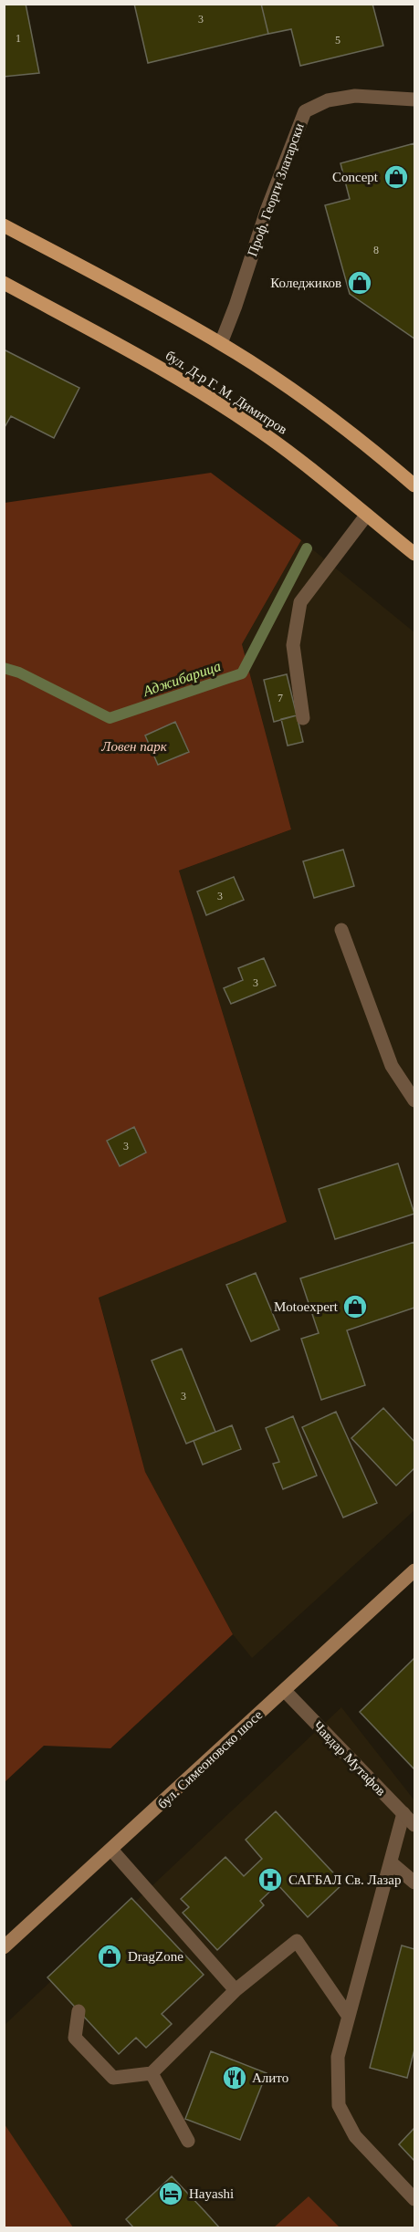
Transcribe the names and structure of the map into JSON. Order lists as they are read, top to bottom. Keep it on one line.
{"streets":{"main road":["бул. Д-р Г. М. Димитров","бул. Симеоновско шосе"],"street":["Проф. Георги Златарски","Чавдар Мутафов"]},"crossings":[["Чавдар Мутафов","бул. Симеоновско шосе"]],"water":["Аджибарица"],"parks":["Ловен парк"],"places":{"shop":["Concept","Коледжиков","Motoexpert","DragZone"],"hospital":["САГБАЛ Св. Лазар"],"restaurant":["Алито"],"hotel":["Hayashi"]},"house_numbers":["3","1","5","8","7","3","3","3","3"]}
